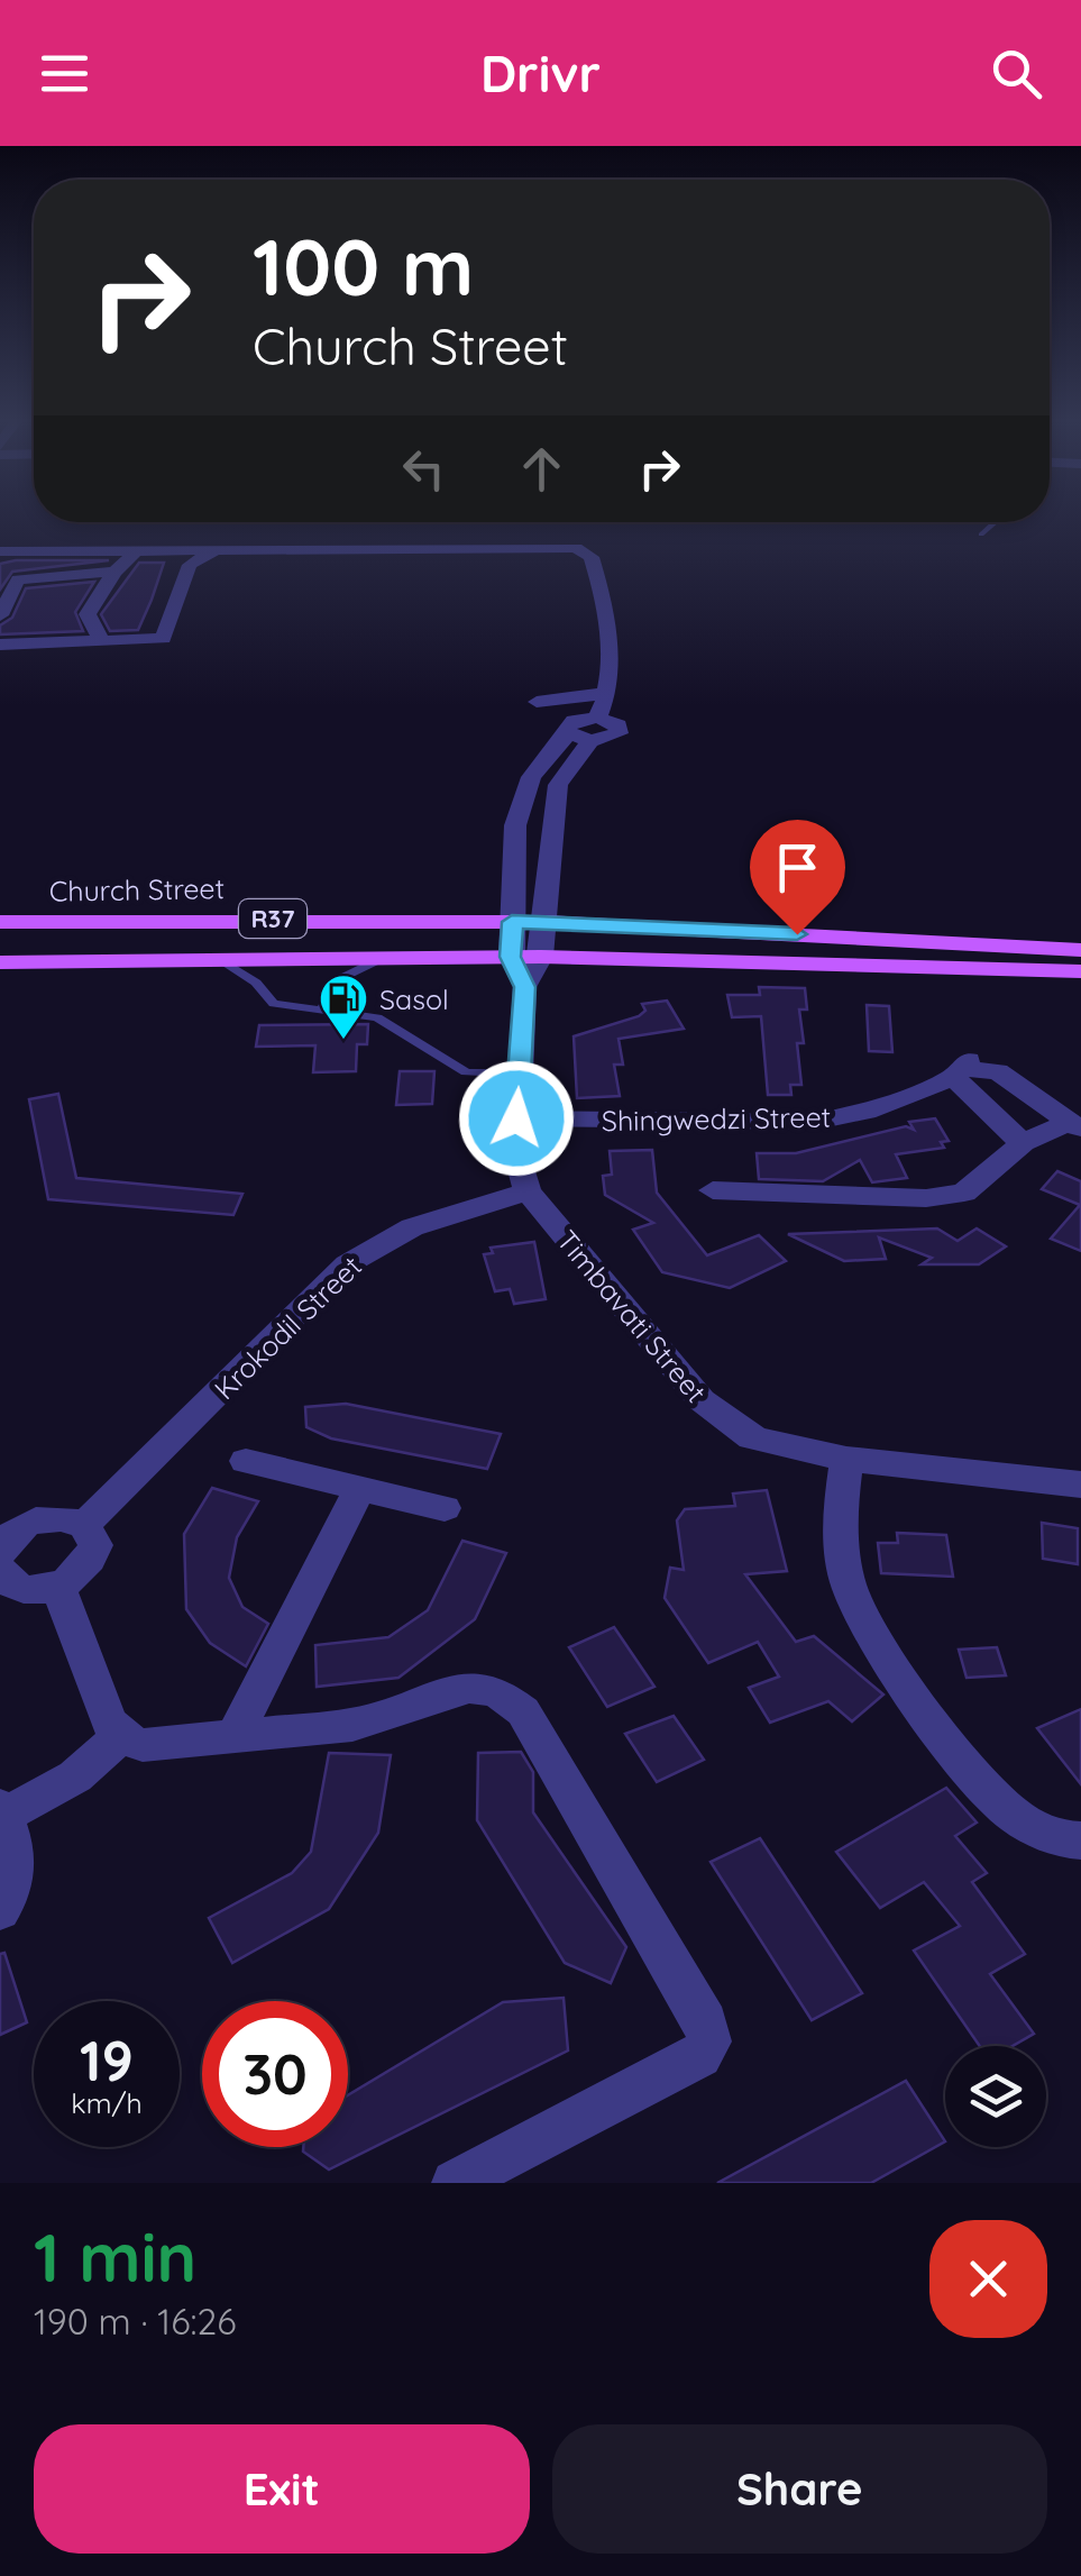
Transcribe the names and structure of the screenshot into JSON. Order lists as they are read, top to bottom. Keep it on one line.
{"streets":{"main road":["Church Street","R37"],"street":["Shingwedzi Street","Timbavati Street","Krokodil Street"]},"crossings":[["Church Street","Timbavati Street"],["R37","Timbavati Street"],["Shingwedzi Street","Timbavati Street"],["Timbavati Street","Krokodil Street"]],"places":{"fuel station":["Sasol"]},"page":{"header":"Drivr","turn":["100 m","Church Street"],"speed":"19 km/h","limit":"30","heading":["1 min","190 m · 16:26"],"buttons":["Exit","Share"]}}
